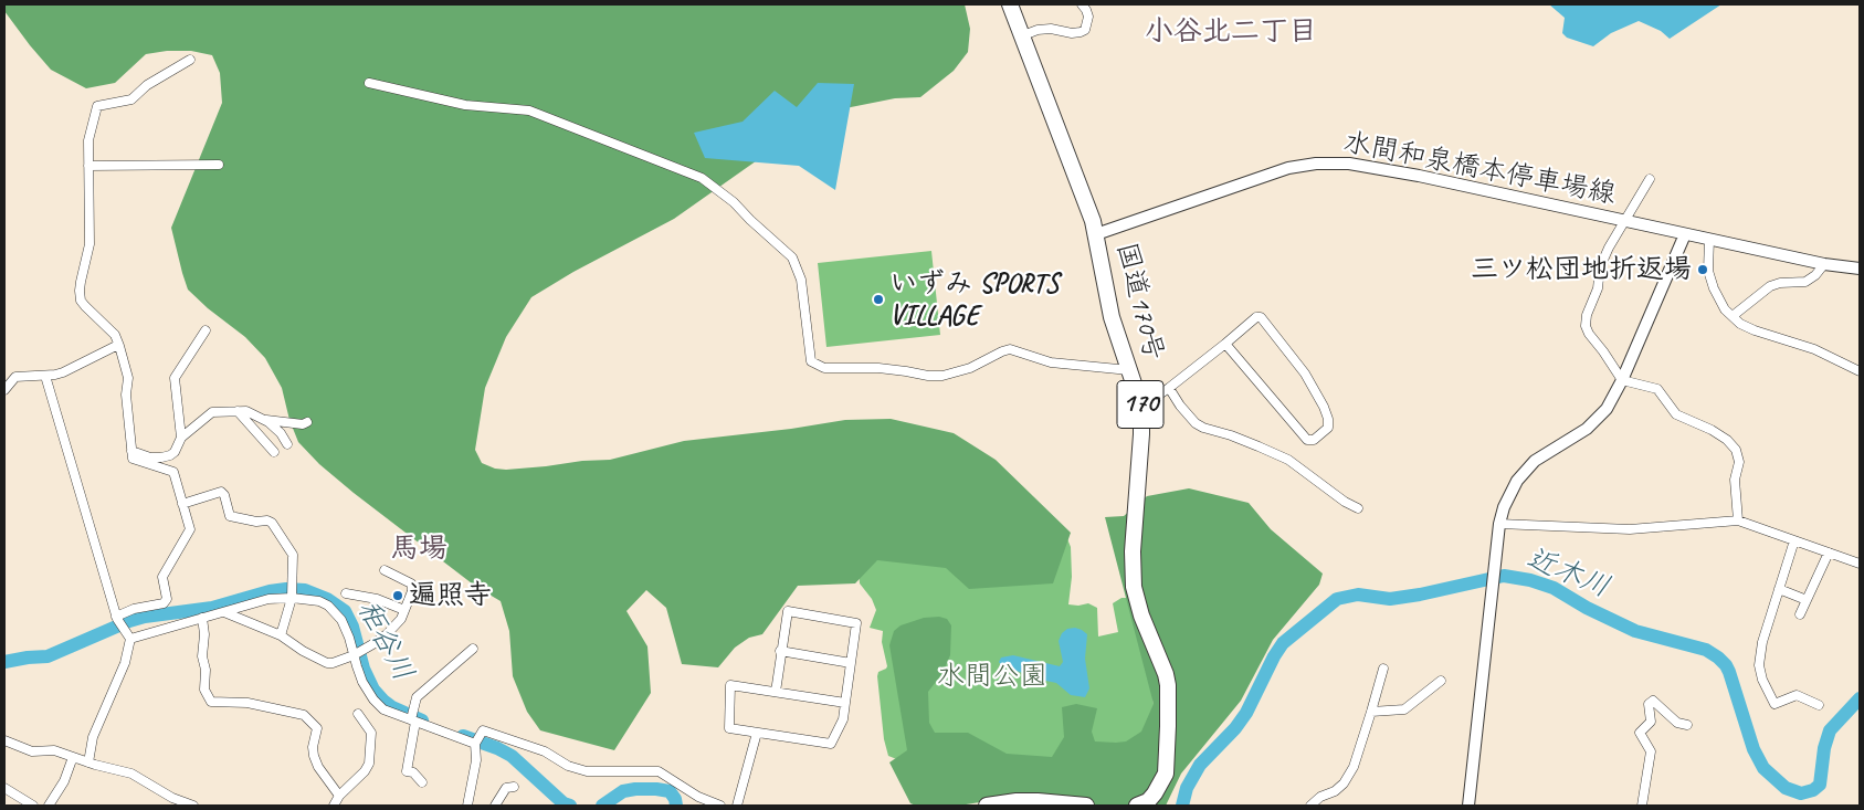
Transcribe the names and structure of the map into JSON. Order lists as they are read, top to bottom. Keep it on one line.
{"streets":{"highway":["国道170号","170"],"main road":["水間和泉橋本停車場線"]},"crossings":[["水間和泉橋本停車場線","国道170号"]],"districts":["小谷北二丁目","馬場"],"water":["近木川","秬谷川"],"parks":["水間公園"],"places":["三ツ松団地折返場","いずみ SPORTS VILLAGE","遍照寺"]}
